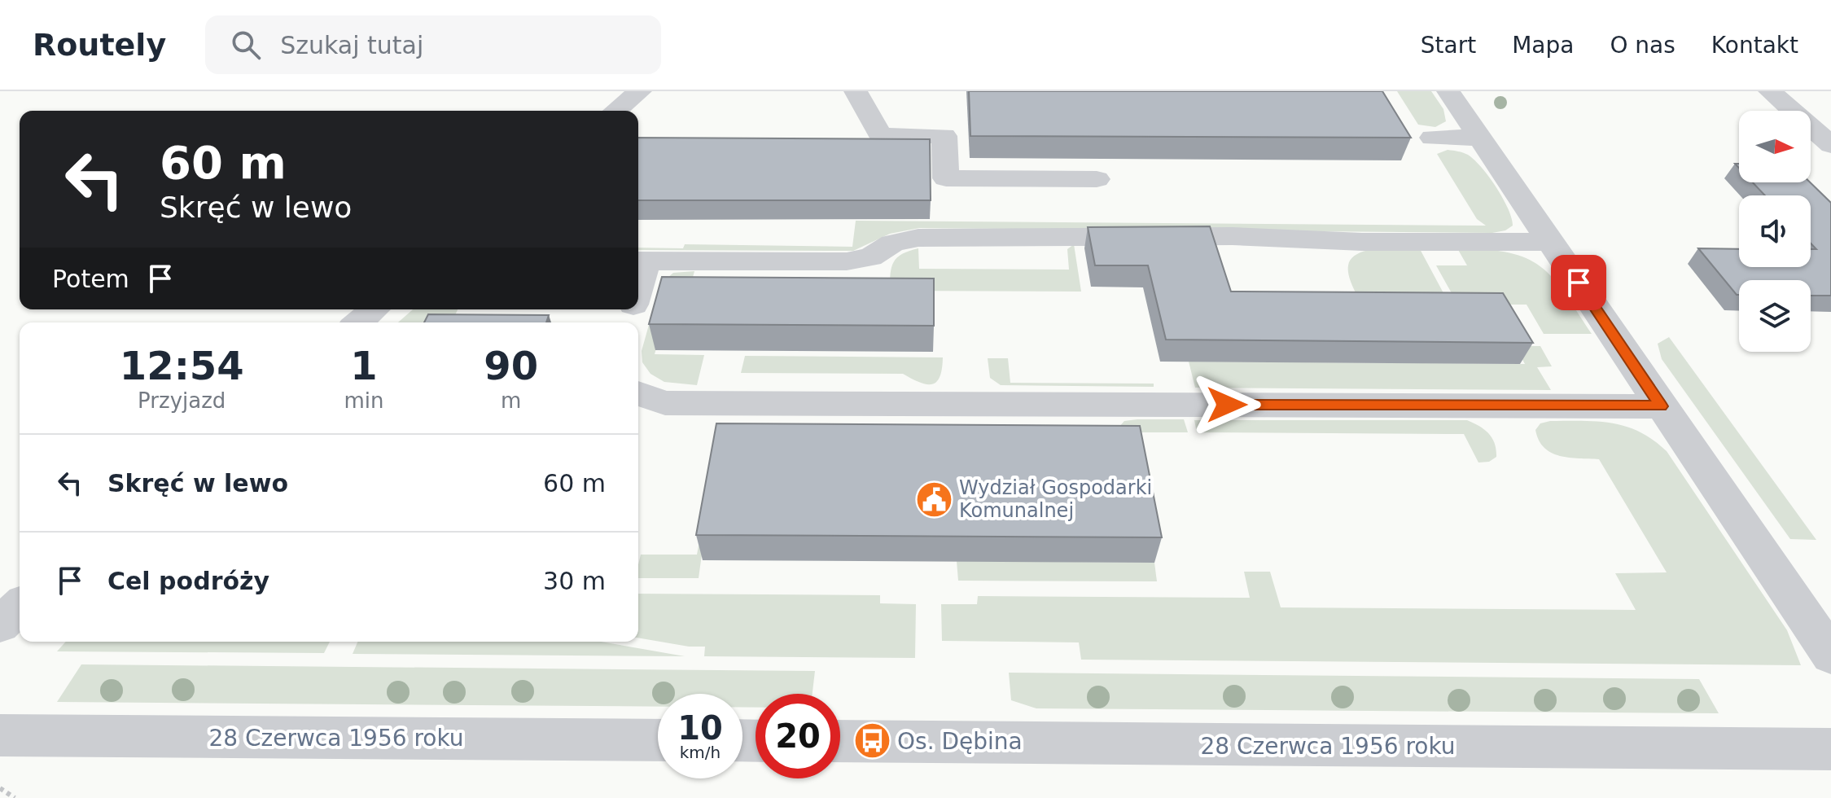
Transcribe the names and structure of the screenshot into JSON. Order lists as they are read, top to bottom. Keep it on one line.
{"streets":{"street":["28 Czerwca 1956 roku"]},"places":{"public building":["Wydział Gospodarki Komunalnej"],"bus stop":["Os. Dębina"]},"north":"right","page":{"header":"Routely","search":"Szukaj tutaj","nav":["Start","Mapa","O nas","Kontakt"],"turn":["60 m","Skręć w lewo"],"then":"Potem","eta":["12:54","Przyjazd","1","min","90","m"],"list":[{"name":"Skręć w lewo","value":"60 m"},{"name":"Cel podróży","value":"30 m"}],"speed":"10 km/h","limit":"20"}}
